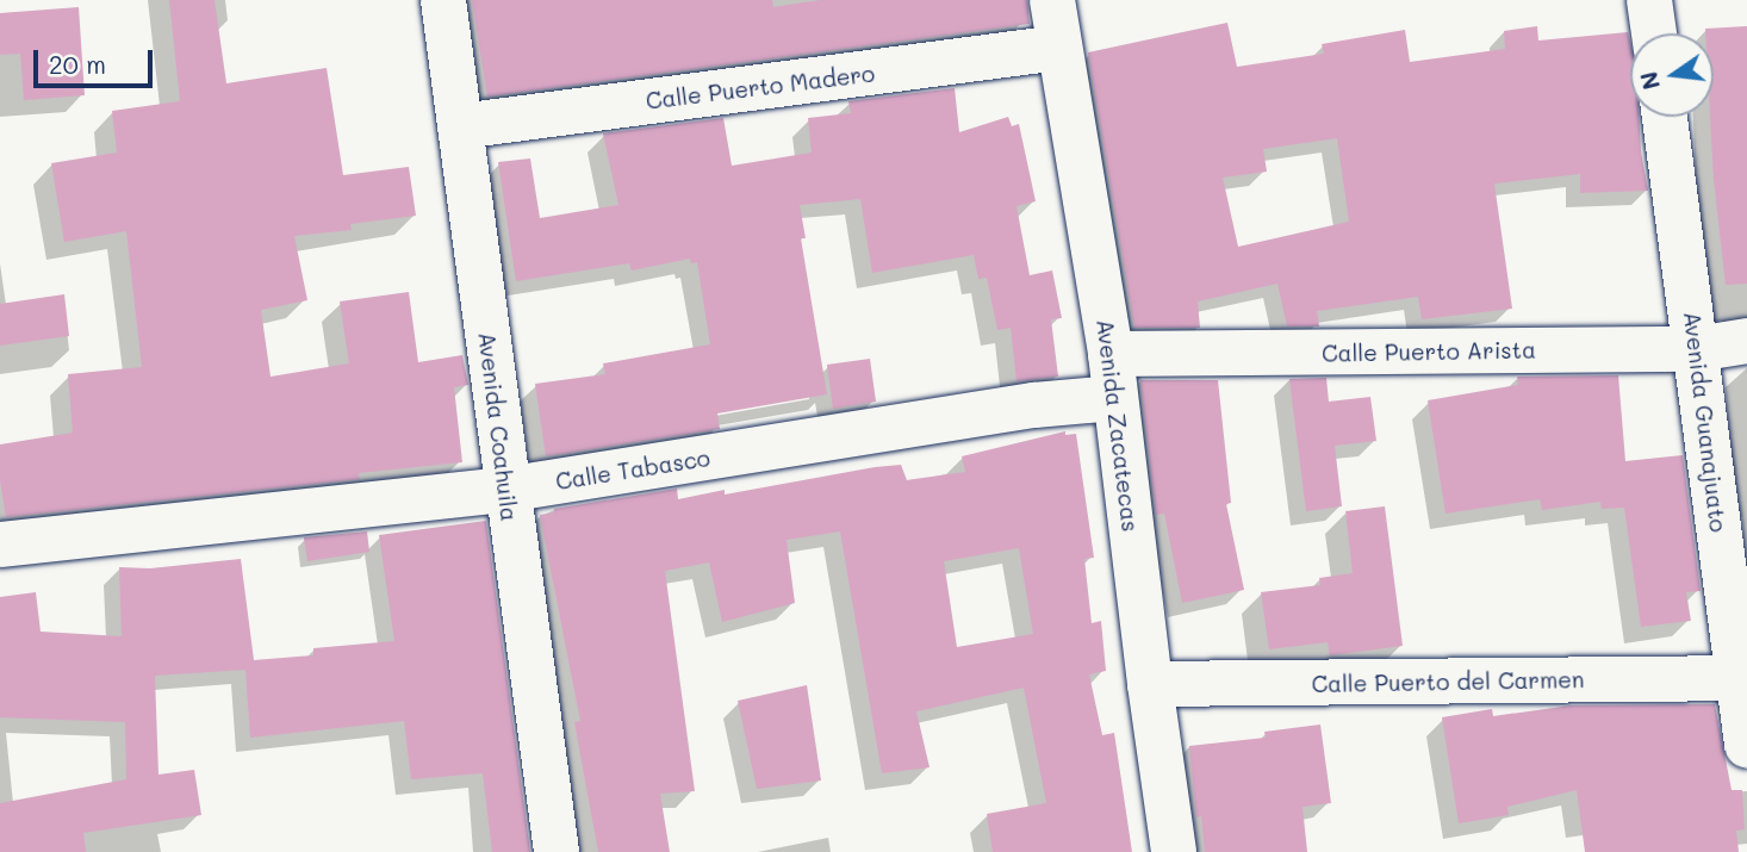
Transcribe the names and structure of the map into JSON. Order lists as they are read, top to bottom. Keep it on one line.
{"streets":{"street":["Calle Puerto Madero","Calle Puerto Arista","Avenida Guanajuato","Avenida Zacatecas","Avenida Coahuila","Calle Tabasco","Calle Puerto del Carmen"]},"crossings":[["Calle Puerto Madero","Avenida Zacatecas"],["Calle Puerto Madero","Avenida Coahuila"],["Calle Puerto Arista","Avenida Guanajuato"],["Calle Puerto Arista","Avenida Zacatecas"],["Calle Puerto Arista","Calle Tabasco"],["Avenida Guanajuato","Calle Puerto del Carmen"],["Avenida Zacatecas","Calle Tabasco"],["Avenida Zacatecas","Calle Puerto del Carmen"],["Avenida Coahuila","Calle Tabasco"]],"scale_bar":"20 m","north":"left"}
